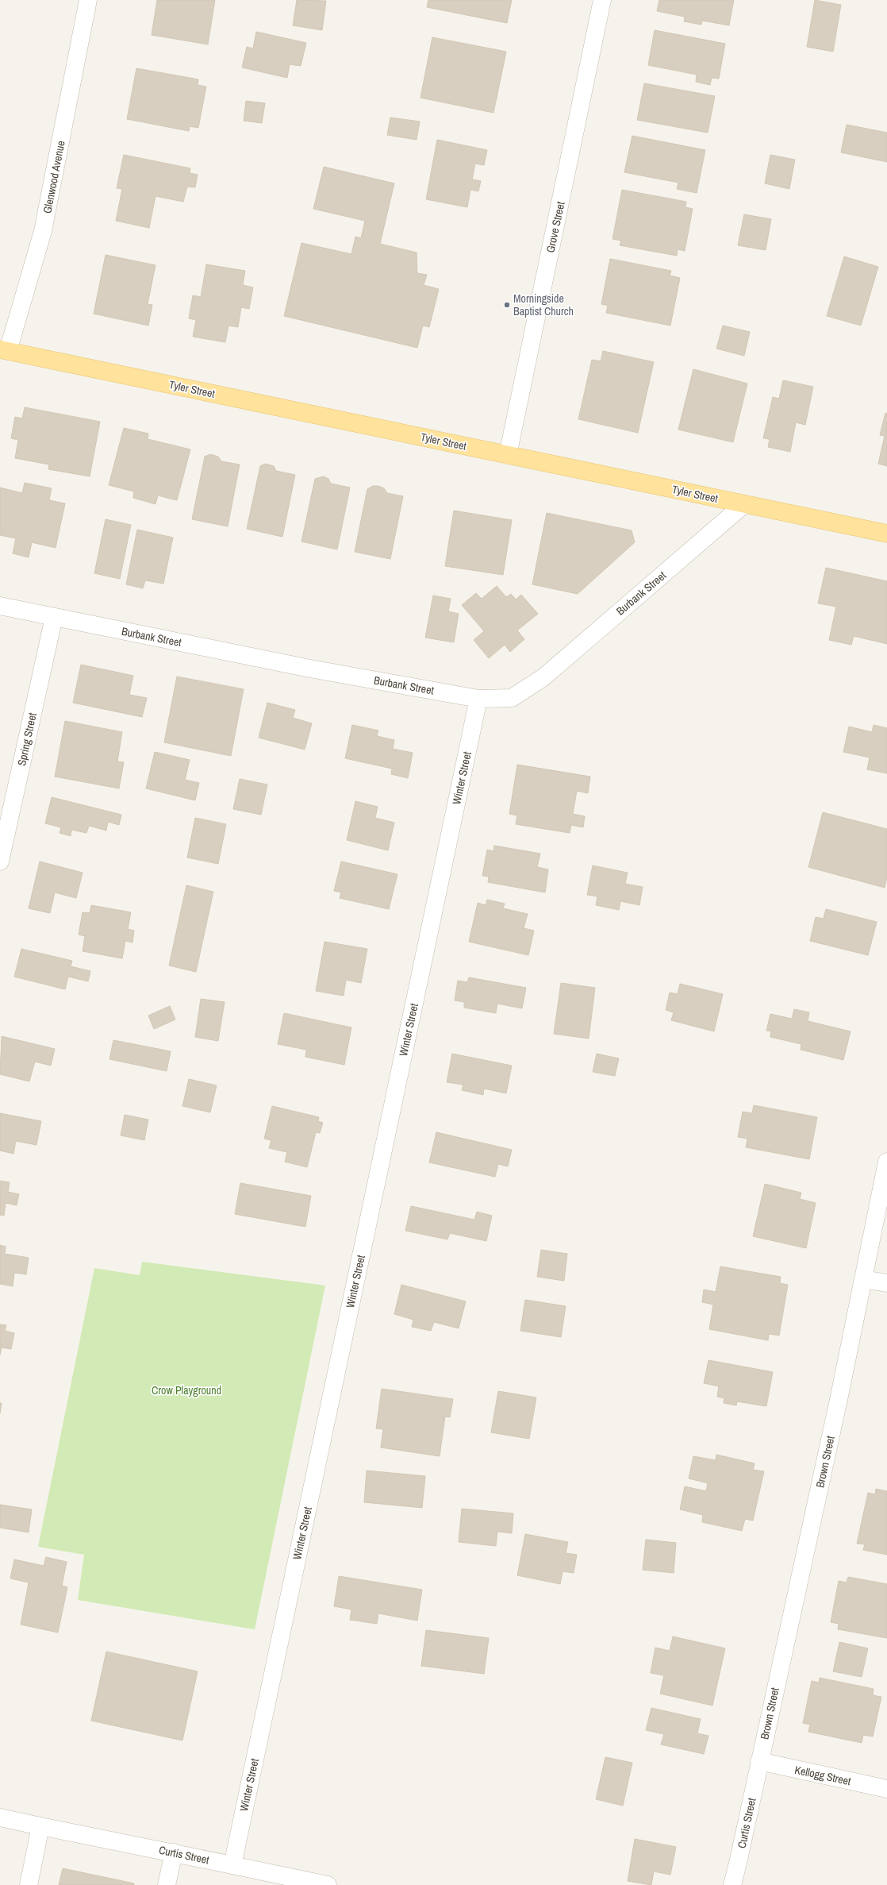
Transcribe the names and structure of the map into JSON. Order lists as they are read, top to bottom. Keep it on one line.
{"streets":{"main road":["Tyler Street"],"street":["Glenwood Avenue","Grove Street","Burbank Street","Spring Street","Winter Street","Brown Street","Kellogg Street","Curtis Street"]},"crossings":[["Glenwood Avenue","Tyler Street"],["Grove Street","Tyler Street"],["Tyler Street","Burbank Street"],["Burbank Street","Spring Street"],["Burbank Street","Winter Street"],["Winter Street","Curtis Street"],["Brown Street","Kellogg Street"],["Brown Street","Curtis Street"],["Kellogg Street","Curtis Street"]],"parks":["Crow Playground"],"places":["Morningside Baptist Church"]}
